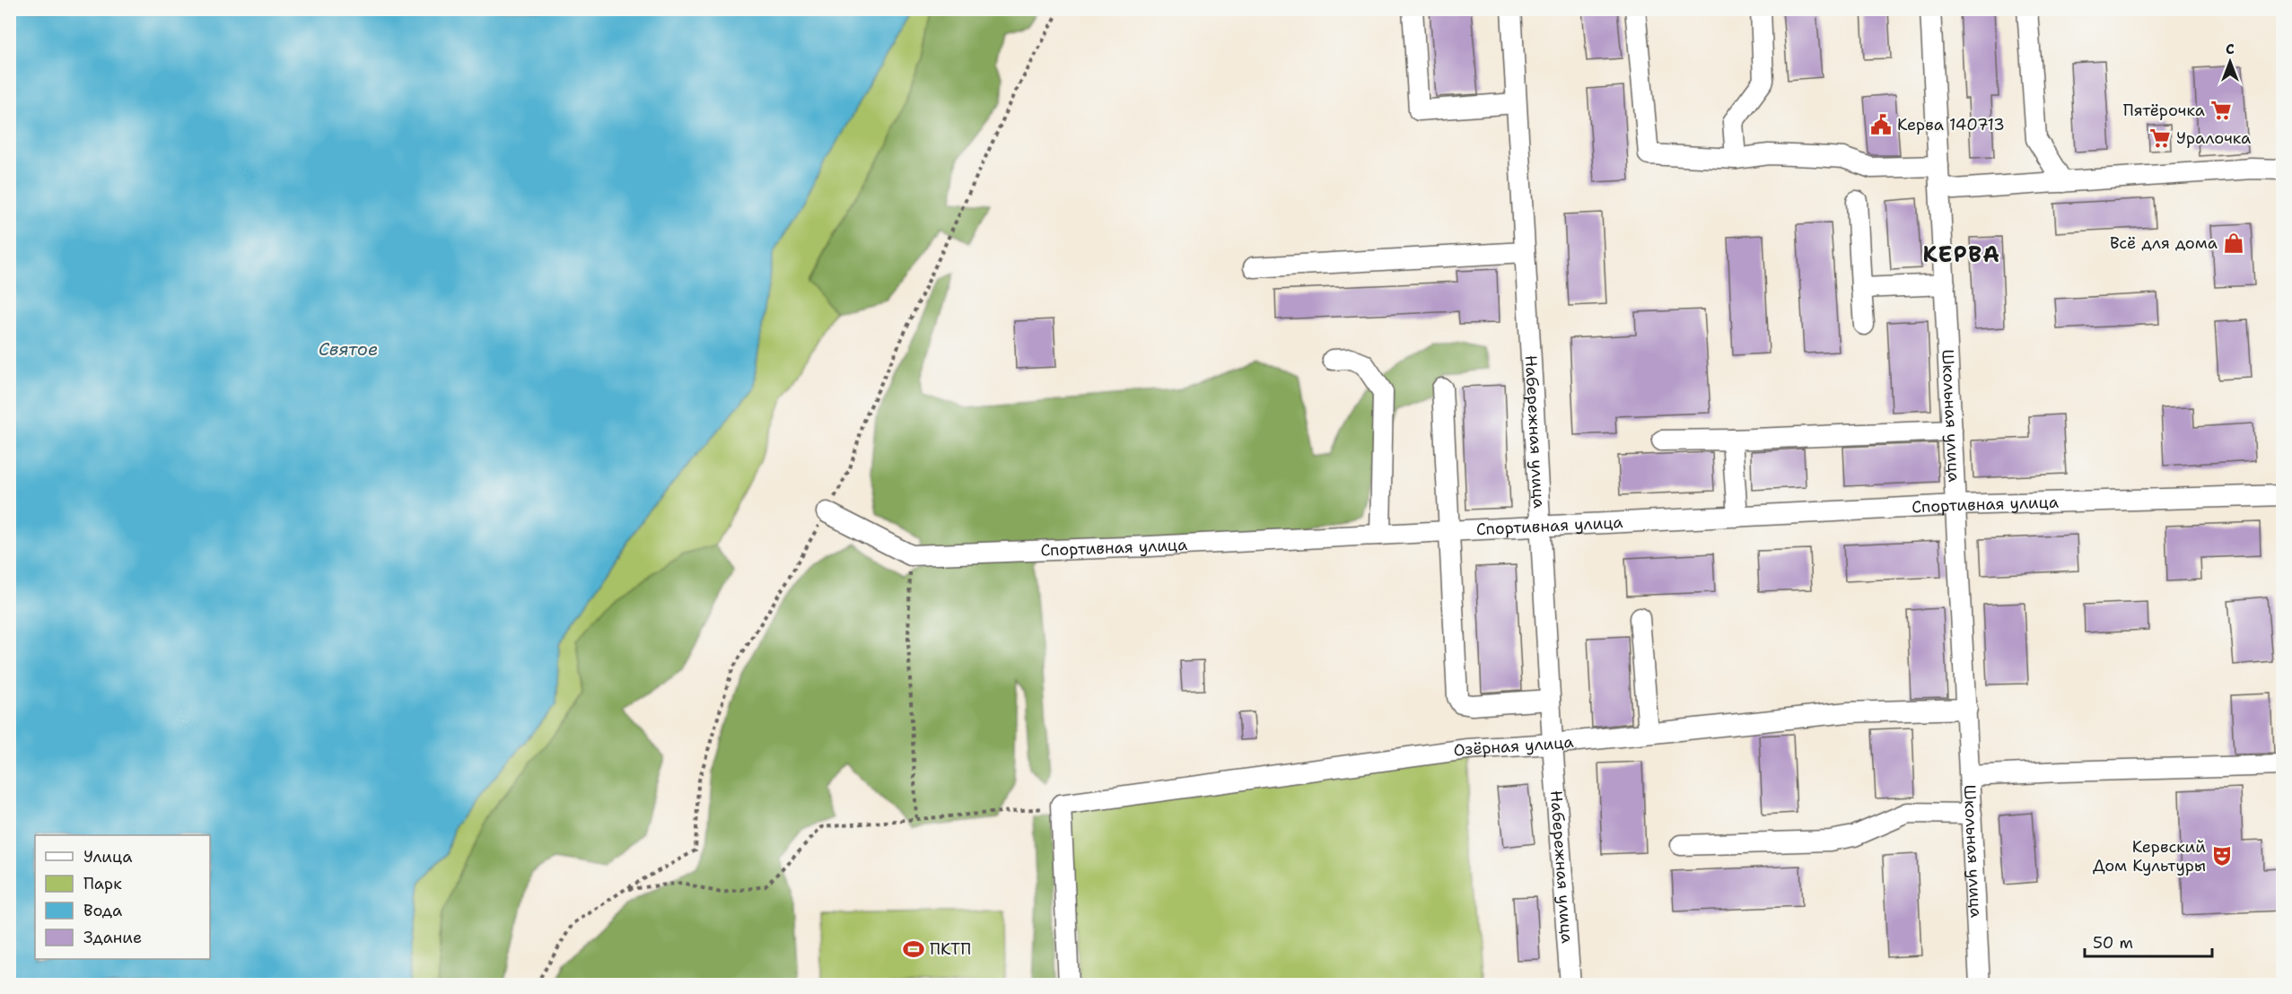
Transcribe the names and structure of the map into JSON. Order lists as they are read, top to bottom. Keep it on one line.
{"streets":{"street":["Школьная улица","Набережная улица","Спортивная улица","Озёрная улица"]},"crossings":[["Школьная улица","Спортивная улица"],["Школьная улица","Озёрная улица"],["Набережная улица","Спортивная улица"],["Набережная улица","Озёрная улица"]],"districts":["КЕРВА"],"water":["Святое"],"places":{"supermarket":["Пятёрочка","Уралочка"],"public building":["Керва 140713"],"shop":["Всё для дома"],"theatre":["Кервский Дом Культуры"],"sports":["ПКТП"]},"legend":["Улица","Парк","Вода","Здание"],"scale_bar":"50 m","north":"top"}
